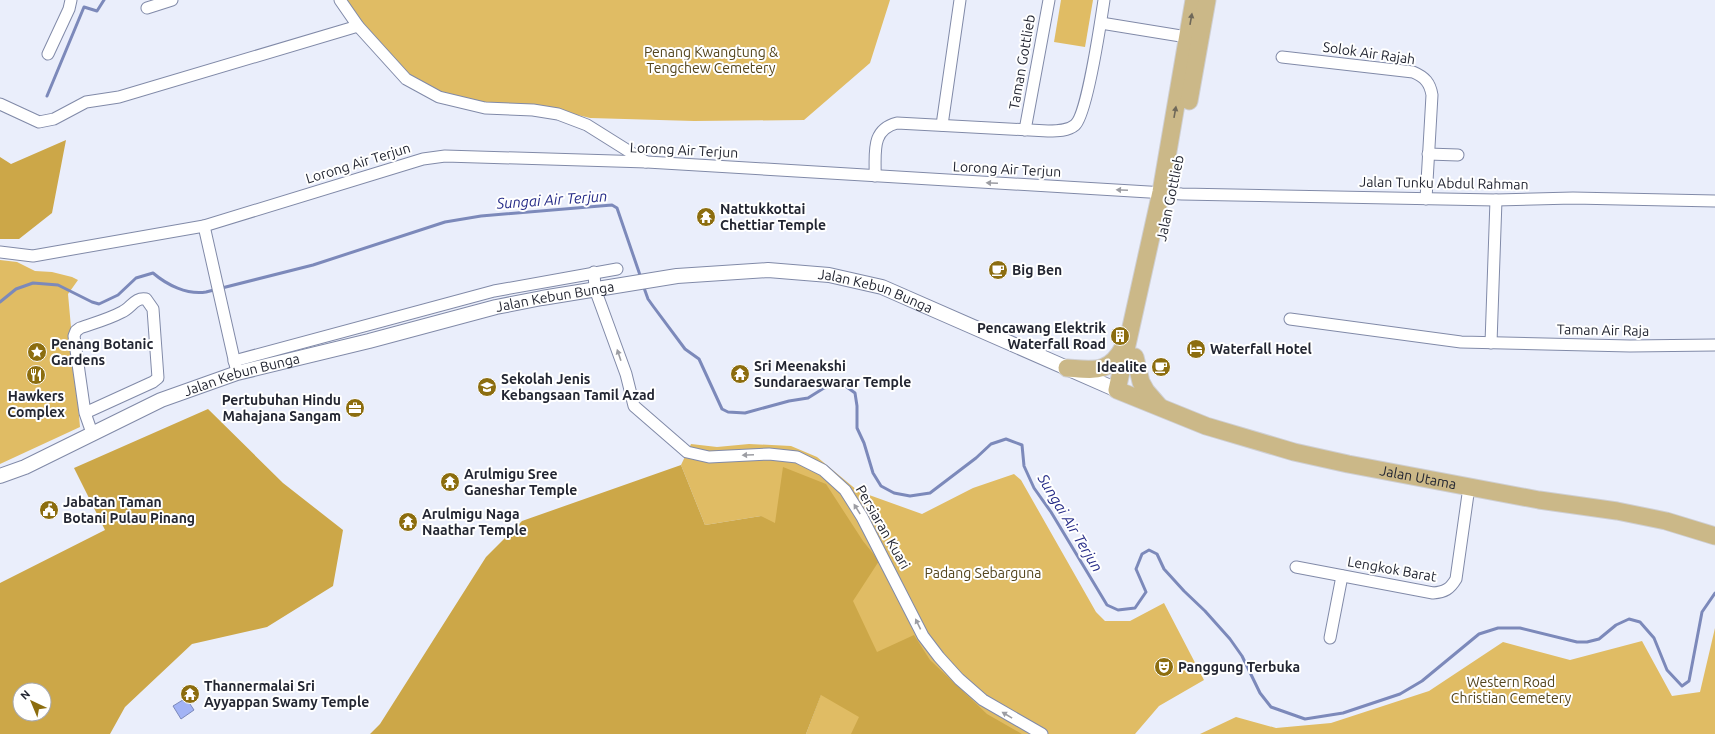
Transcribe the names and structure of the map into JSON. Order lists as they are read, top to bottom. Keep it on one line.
{"streets":{"main road":["Jalan Gottlieb","Jalan Utama"],"street":["Solok Air Rajah","Taman Gottlieb","Lorong Air Terjun","Jalan Tunku Abdul Rahman","Jalan Kebun Bunga","Taman Air Raja","Persiaran Kuari","Lengkok Barat"]},"crossings":[["Solok Air Rajah","Jalan Tunku Abdul Rahman"],["Taman Gottlieb","Lorong Air Terjun"],["Lorong Air Terjun","Jalan Tunku Abdul Rahman"],["Lorong Air Terjun","Jalan Gottlieb"],["Jalan Tunku Abdul Rahman","Jalan Gottlieb"],["Jalan Gottlieb","Jalan Kebun Bunga"],["Jalan Gottlieb","Jalan Utama"],["Jalan Kebun Bunga","Jalan Utama"],["Jalan Kebun Bunga","Persiaran Kuari"],["Jalan Utama","Lengkok Barat"]],"one_way":["Persiaran Kuari"],"water":["Sungai Air Terjun"],"parks":["Penang Kwangtung & Tengchew Cemetery","Padang Sebarguna","Western Road Christian Cemetery"],"places":{"temple":["Nattukkottai Chettiar Temple","Sri Meenakshi Sundaraeswarar Temple","Arulmigu Sree Ganeshar Temple","Arulmigu Naga Naathar Temple","Thannermalai Sri Ayyappan Swamy Temple"],"cafe":["Big Ben","Idealite"],"building":["Pencawang Elektrik Waterfall Road"],"hotel":["Waterfall Hotel"],"place":["Penang Botanic Gardens"],"restaurant":["Hawkers Complex"],"school or university":["Sekolah Jenis Kebangsaan Tamil Azad"],"office":["Pertubuhan Hindu Mahajana Sangam"],"public building":["Jabatan Taman Botani Pulau Pinang"],"theatre":["Panggung Terbuka"]},"north":"top left"}
